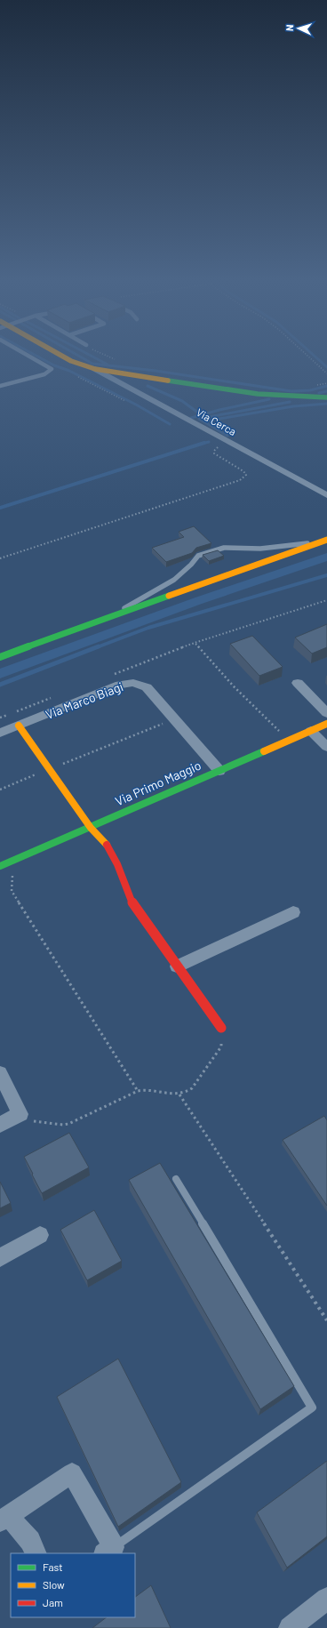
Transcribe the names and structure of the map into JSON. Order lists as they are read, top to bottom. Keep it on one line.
{"streets":{"main road":["Via Primo Maggio"],"street":["Via Cerca","Via Marco Biagi"]},"crossings":[["Via Marco Biagi","Via Primo Maggio"]],"legend":["Fast","Slow","Jam"],"north":"left"}
